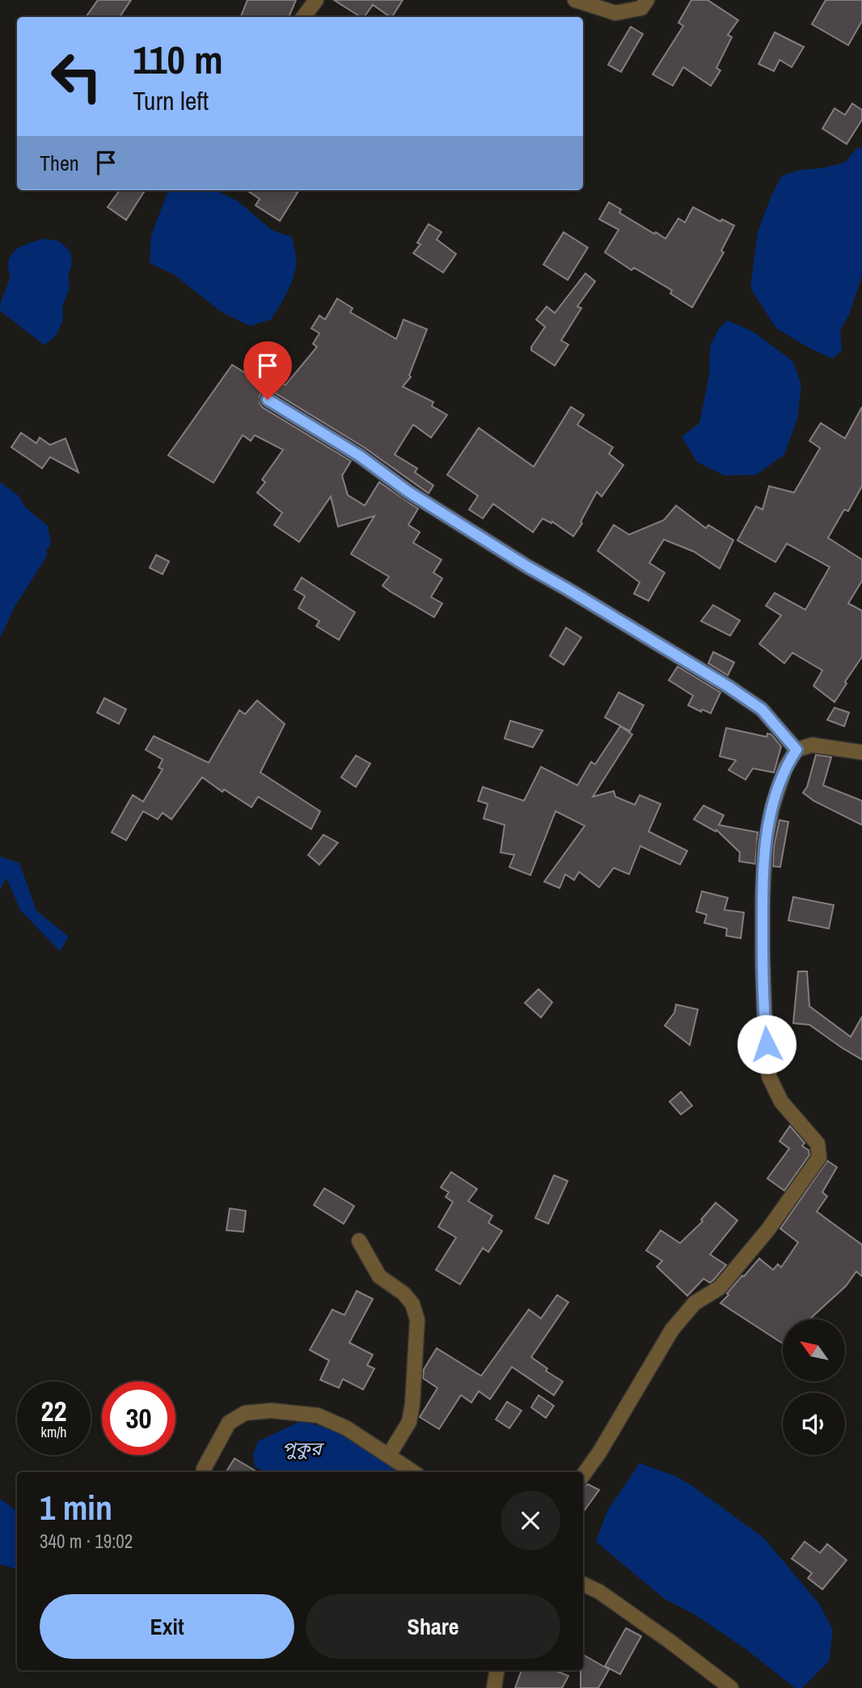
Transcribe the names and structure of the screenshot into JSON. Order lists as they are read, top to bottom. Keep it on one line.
{"water":["পুকুর"],"north":"top left","page":{"turn":["110 m","Turn left"],"then":"Then","speed":"22 km/h","limit":"30","heading":["1 min","340 m · 19:02"],"buttons":["Exit","Share"]}}
